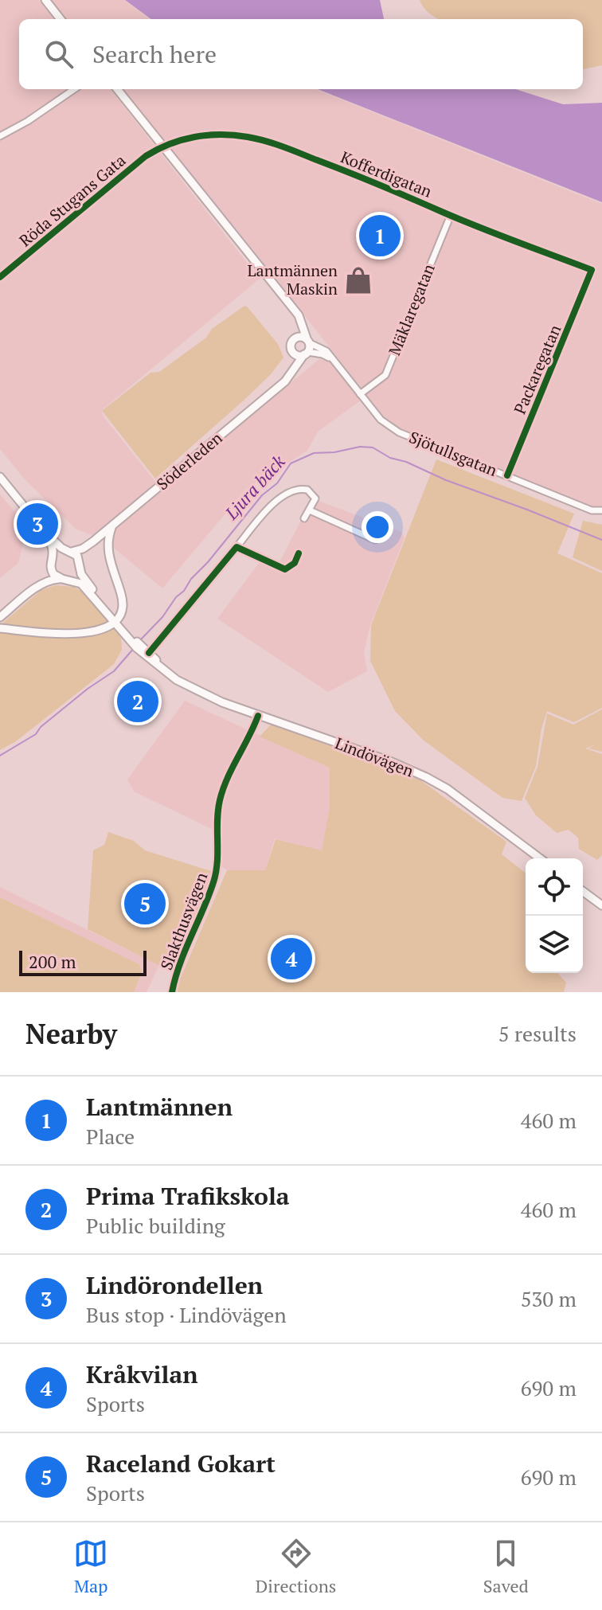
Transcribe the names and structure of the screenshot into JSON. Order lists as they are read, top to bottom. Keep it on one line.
{"streets":{"main road":["Sjötullsgatan","Söderleden","Lindövägen"],"street":["Kofferdigatan","Röda Stugans Gata","Mäklaregatan","Packaregatan","Slakthusvägen"]},"crossings":[["Kofferdigatan","Röda Stugans Gata"],["Kofferdigatan","Mäklaregatan"],["Kofferdigatan","Packaregatan"],["Kofferdigatan","Sjötullsgatan"],["Röda Stugans Gata","Sjötullsgatan"],["Mäklaregatan","Sjötullsgatan"],["Packaregatan","Sjötullsgatan"],["Sjötullsgatan","Söderleden"],["Söderleden","Lindövägen"],["Lindövägen","Slakthusvägen"]],"water":["Ljura bäck"],"places":{"shop":["Lantmännen Maskin"]},"scale_bar":"200 m","page":{"search":"Search here","pins":["1","3","2","5","4"],"scale":"200 m","heading":["Nearby","5 results"],"list":[{"mark":"1","name":"Lantmännen","note":"Place","value":"460 m"},{"mark":"2","name":"Prima Trafikskola","note":"Public building","value":"460 m"},{"mark":"3","name":"Lindörondellen","note":"Bus stop · Lindövägen","value":"530 m"},{"mark":"4","name":"Kråkvilan","note":"Sports","value":"690 m"},{"mark":"5","name":"Raceland Gokart","note":"Sports","value":"690 m"}],"nav":["Map","Directions","Saved"]}}
